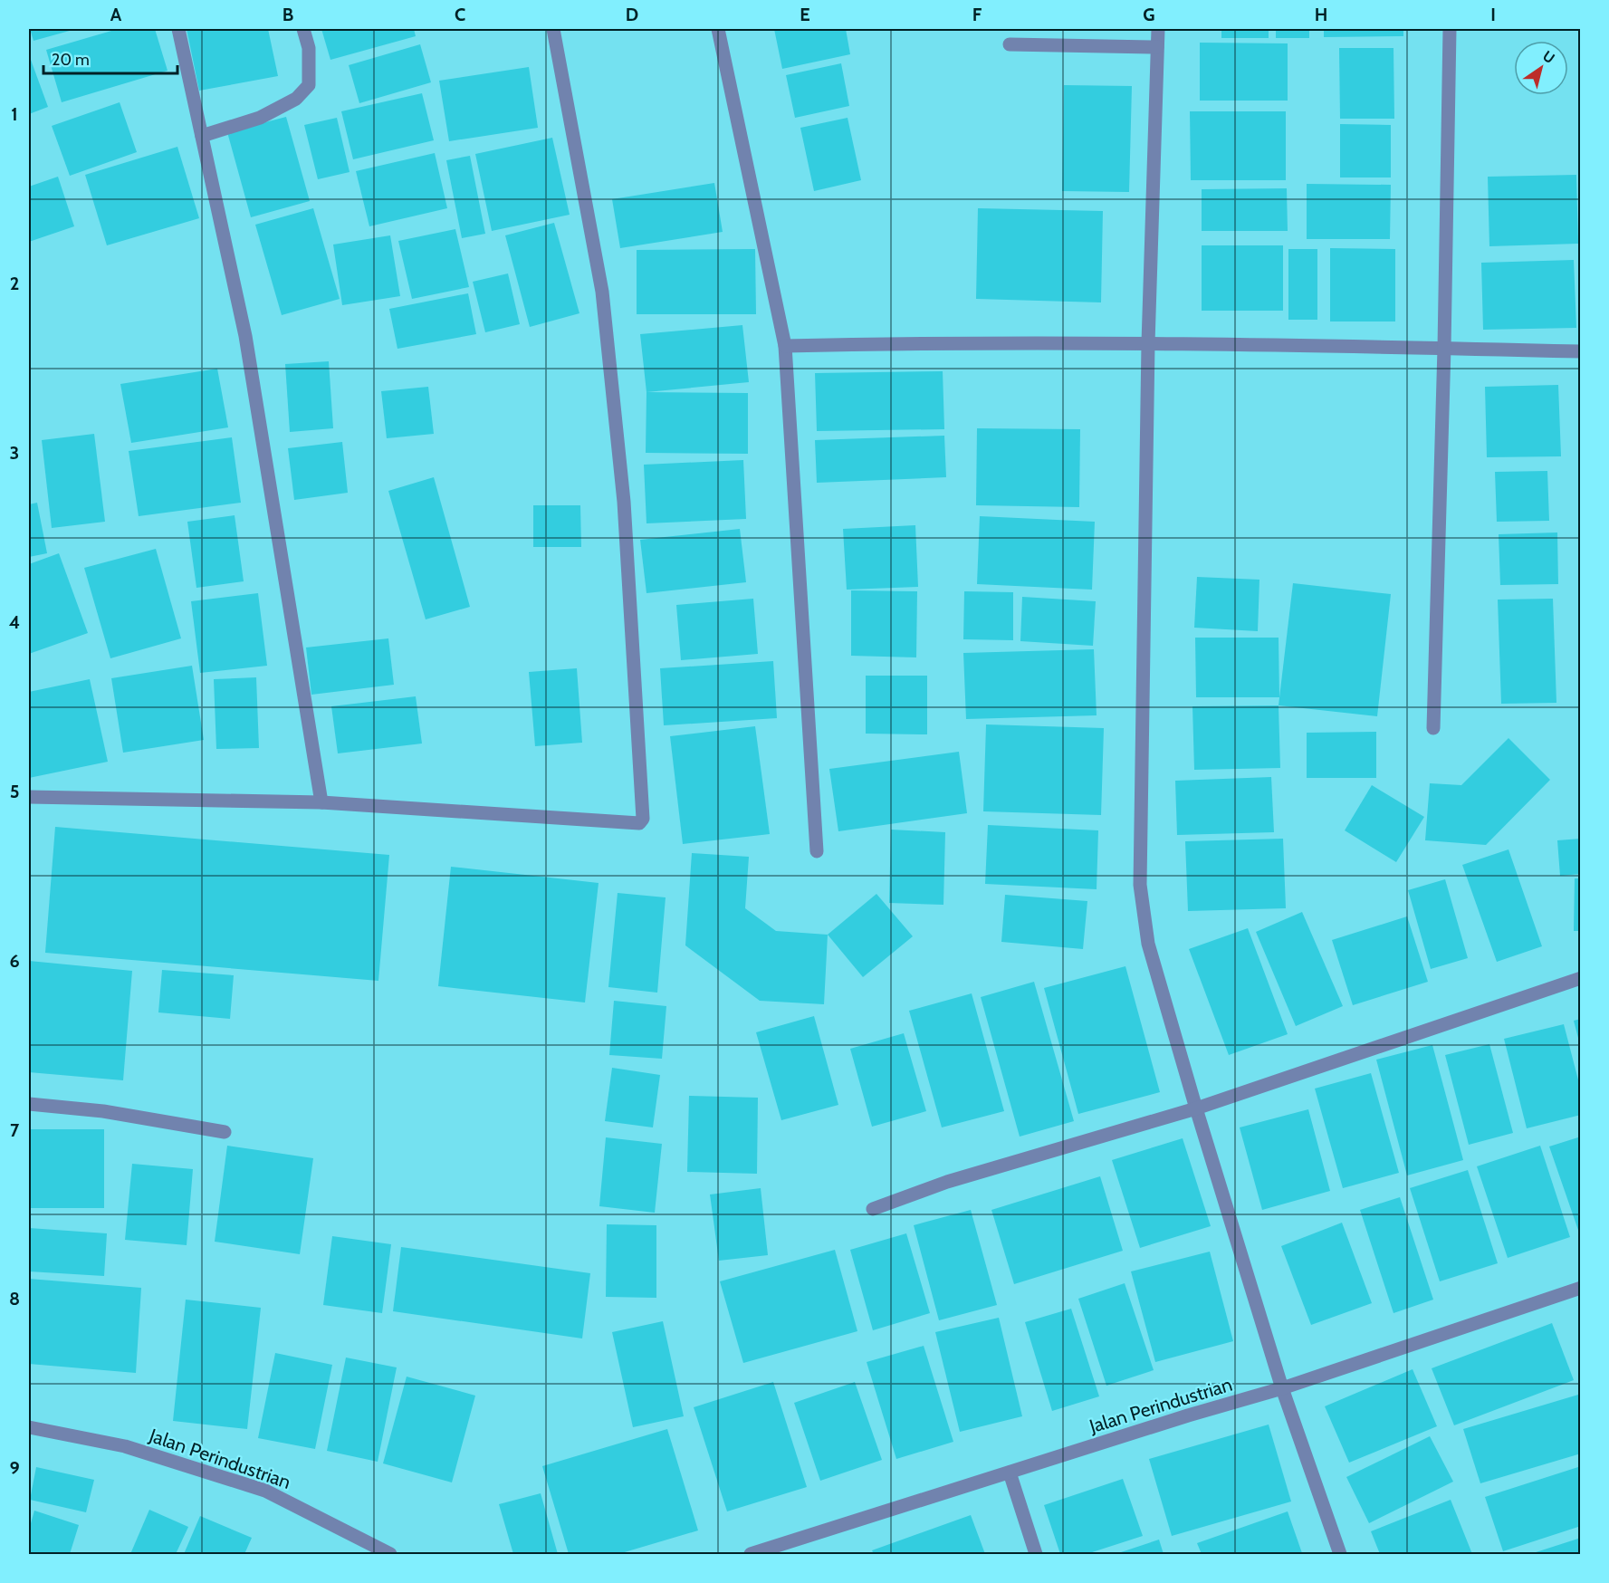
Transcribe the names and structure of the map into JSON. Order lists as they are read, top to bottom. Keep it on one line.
{"streets":{"street":["Jalan Perindustrian"]},"scale_bar":"20 m","north":"top right","grid":{"columns":["A","B","C","D","E","F","G","H","I"],"rows":["1","2","3","4","5","6","7","8","9"]}}
